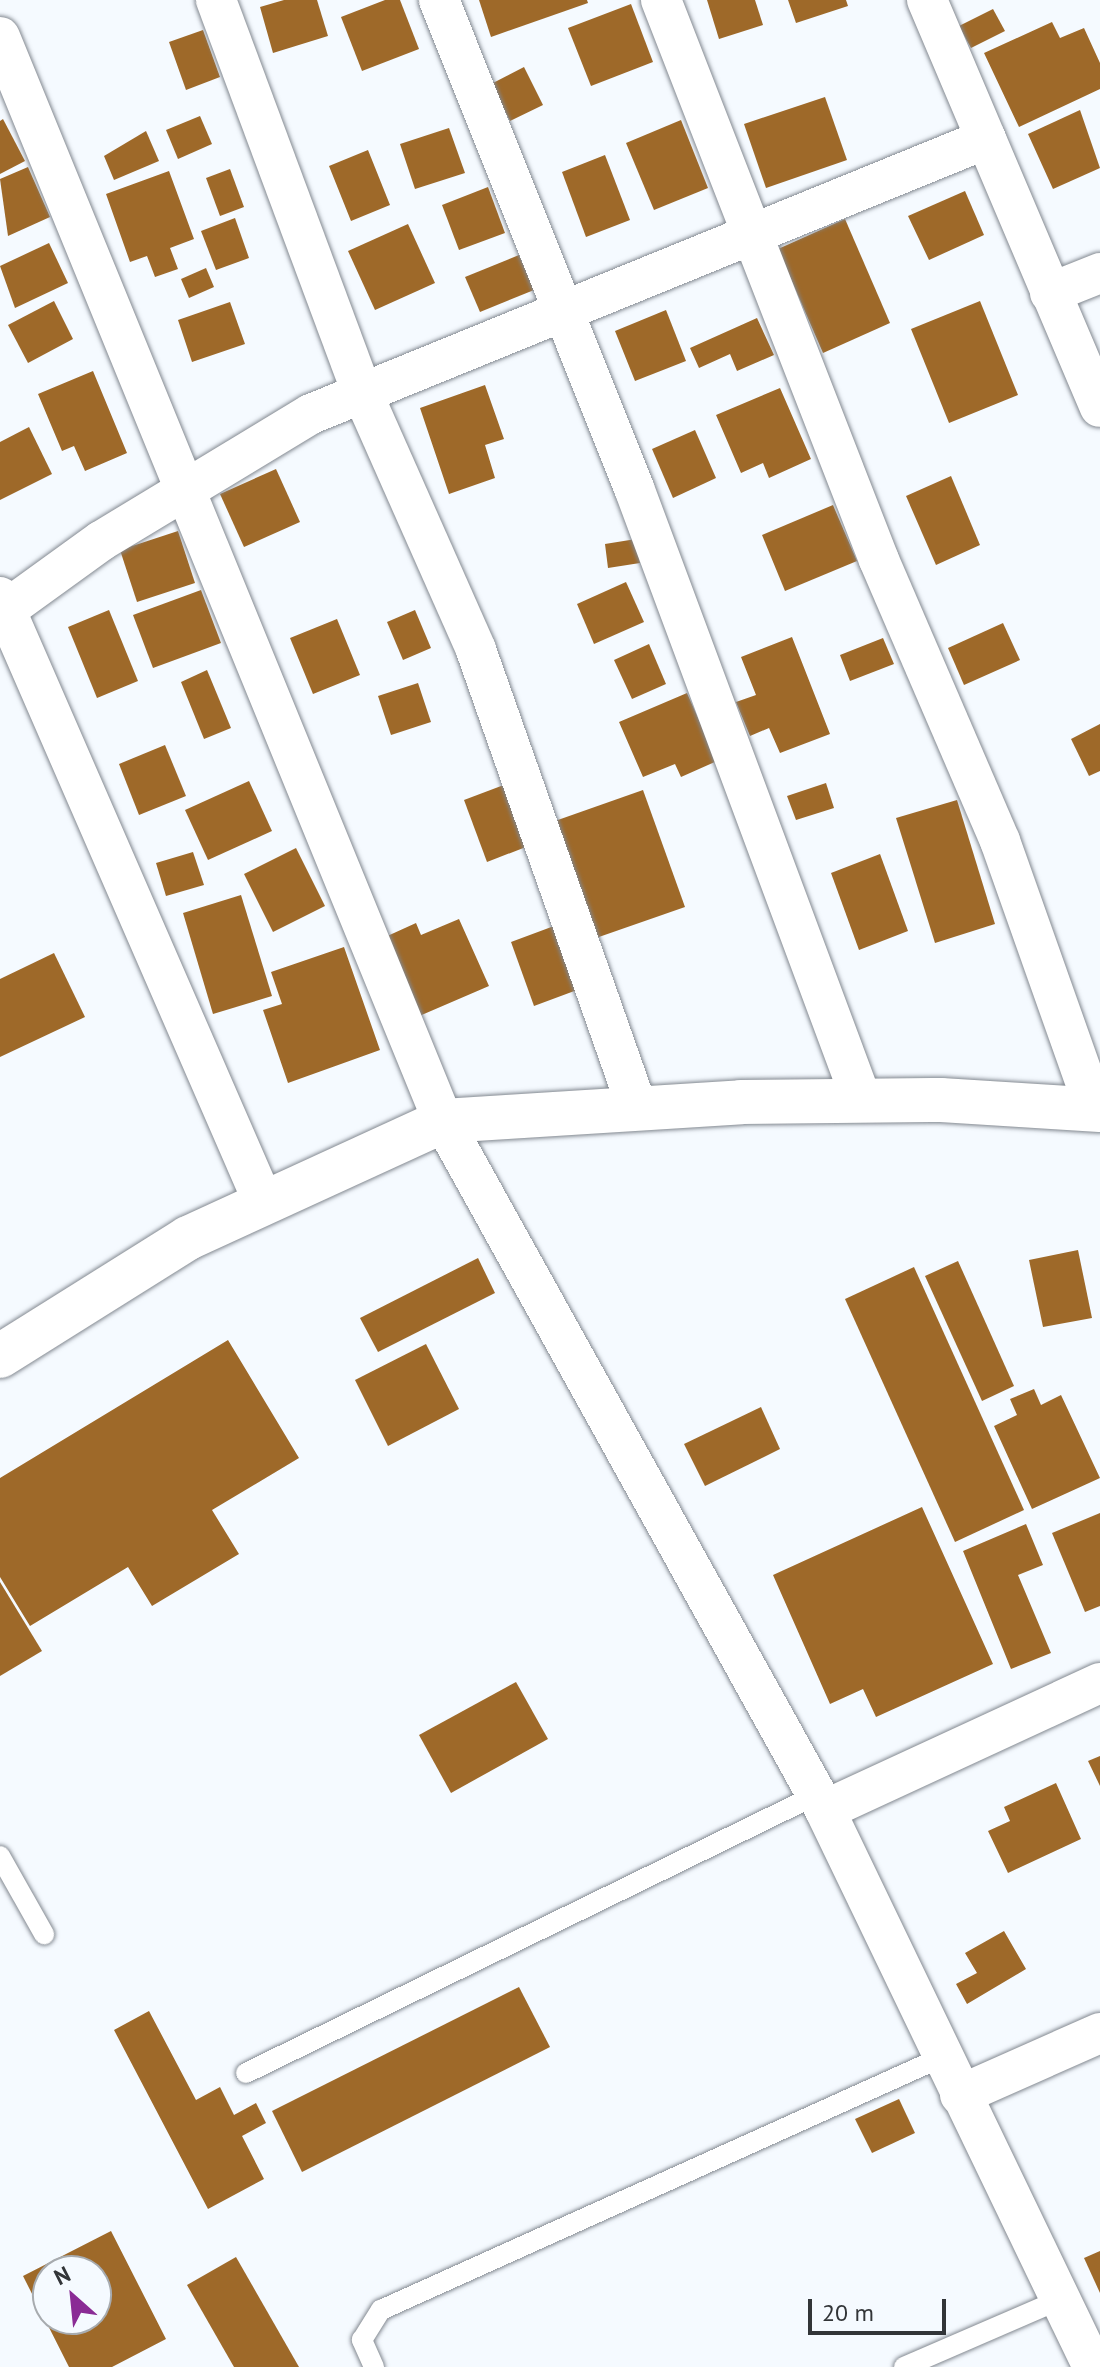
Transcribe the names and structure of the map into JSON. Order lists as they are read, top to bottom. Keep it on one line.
{"scale_bar":"20 m","north":"top left"}
